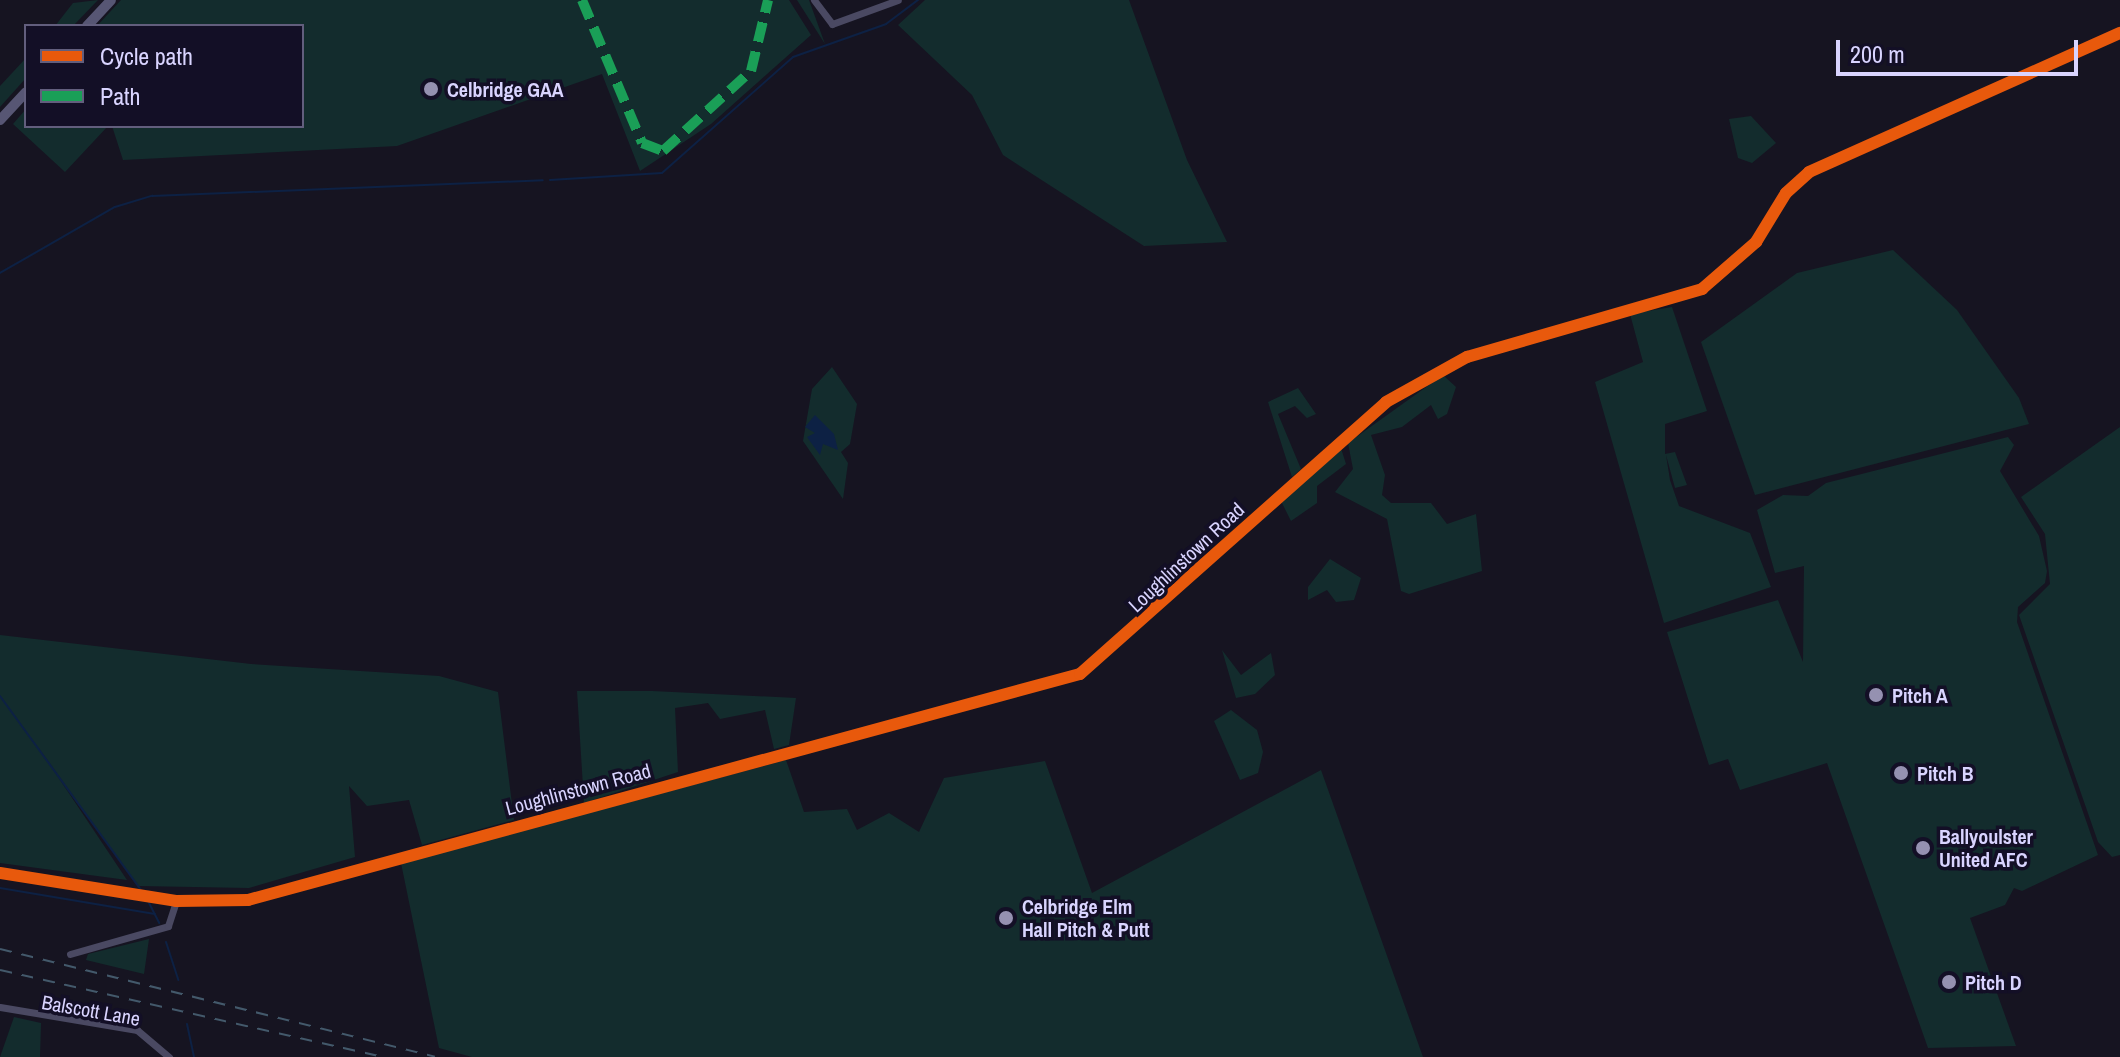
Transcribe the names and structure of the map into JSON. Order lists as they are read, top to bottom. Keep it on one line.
{"streets":{"street":["Loughlinstown Road","Balscott Lane"]},"places":["Celbridge GAA","Pitch A","Pitch B","Ballyoulster United AFC","Celbridge Elm Hall Pitch & Putt","Pitch D"],"legend":["Cycle path","Path"],"scale_bar":"200 m"}
